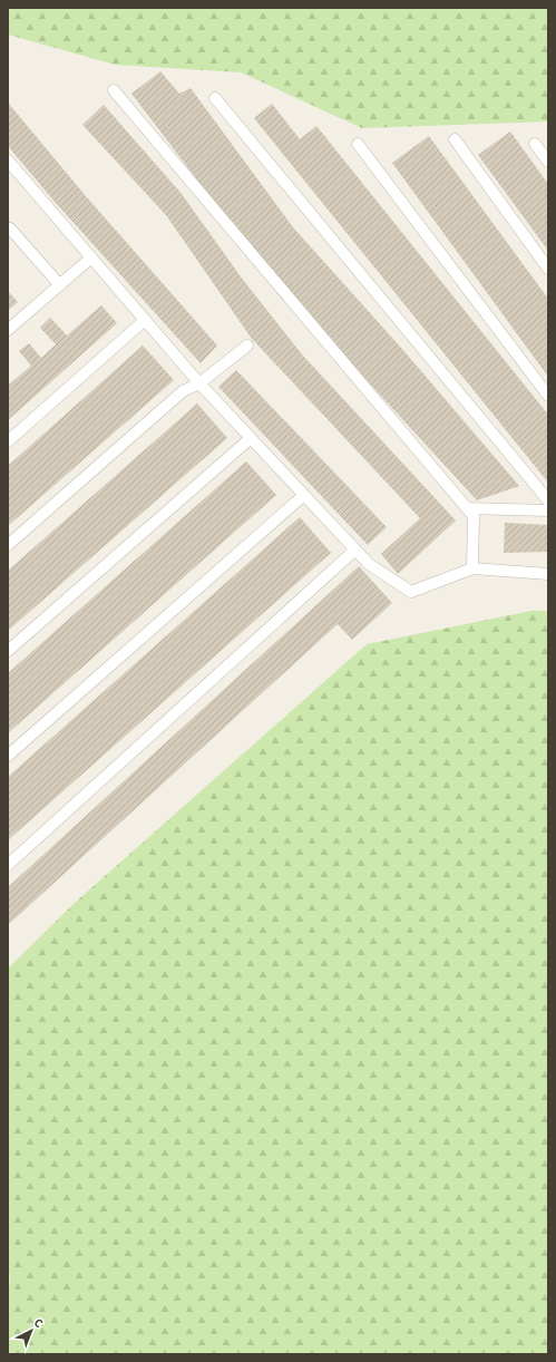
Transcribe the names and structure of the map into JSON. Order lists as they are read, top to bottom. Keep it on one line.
{"north":"top right"}
